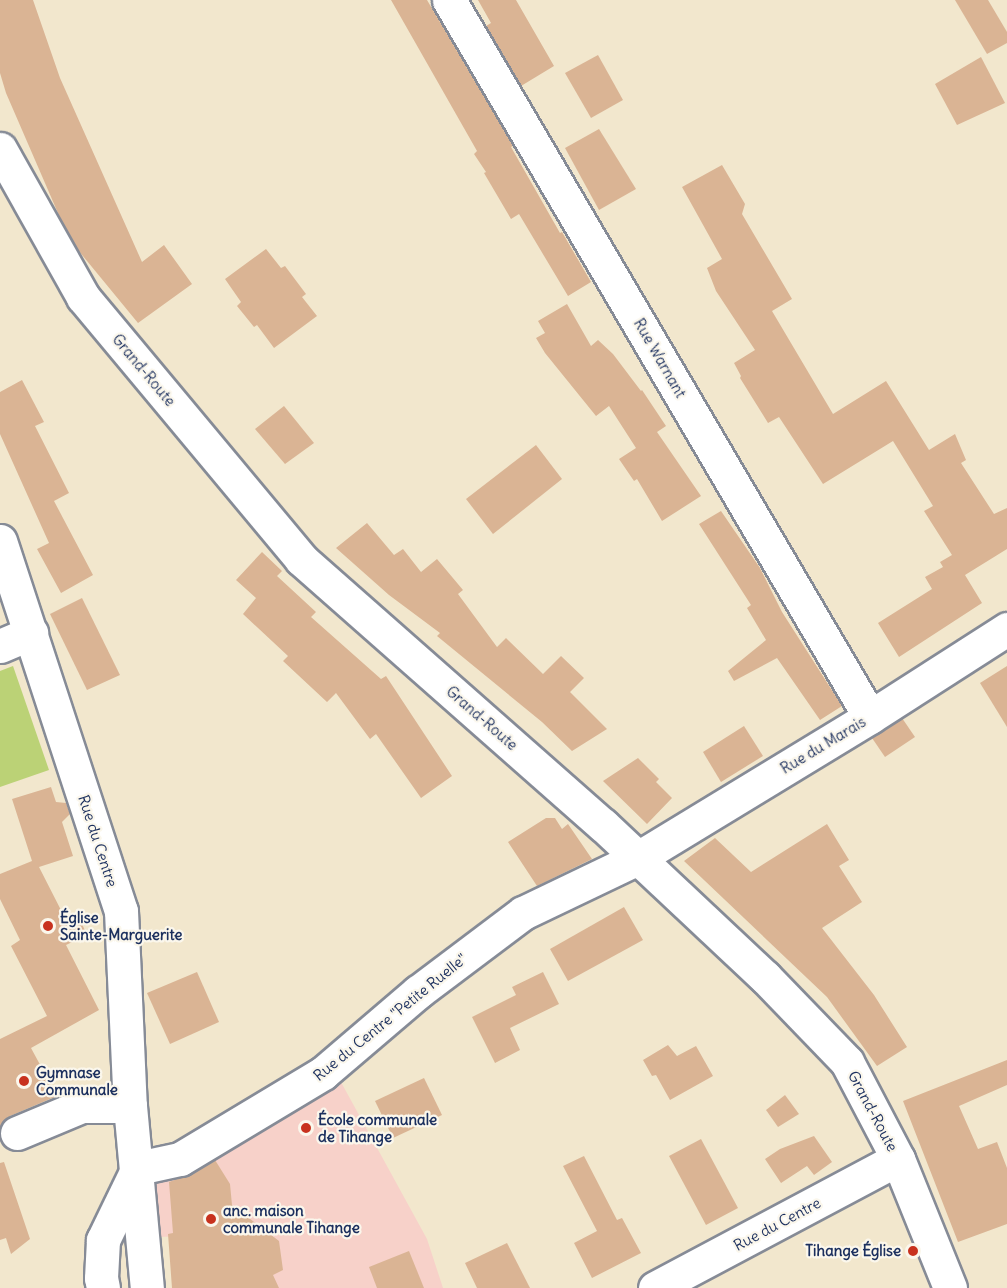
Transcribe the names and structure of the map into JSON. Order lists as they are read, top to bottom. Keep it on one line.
{"streets":{"street":["Rue Warnant","Grand-Route","Rue du Marais","Rue du Centre","Rue du Centre \"Petite Ruelle\""]},"crossings":[["Rue Warnant","Rue du Marais"],["Grand-Route","Rue du Marais"],["Grand-Route","Rue du Centre"],["Grand-Route","Rue du Centre \"Petite Ruelle\""],["Rue du Marais","Rue du Centre \"Petite Ruelle\""],["Rue du Centre","Rue du Centre \"Petite Ruelle\""]],"places":["Église Sainte-Marguerite","Gymnase Communale","École communale de Tihange","anc. maison communale Tihange","Tihange Église"]}
